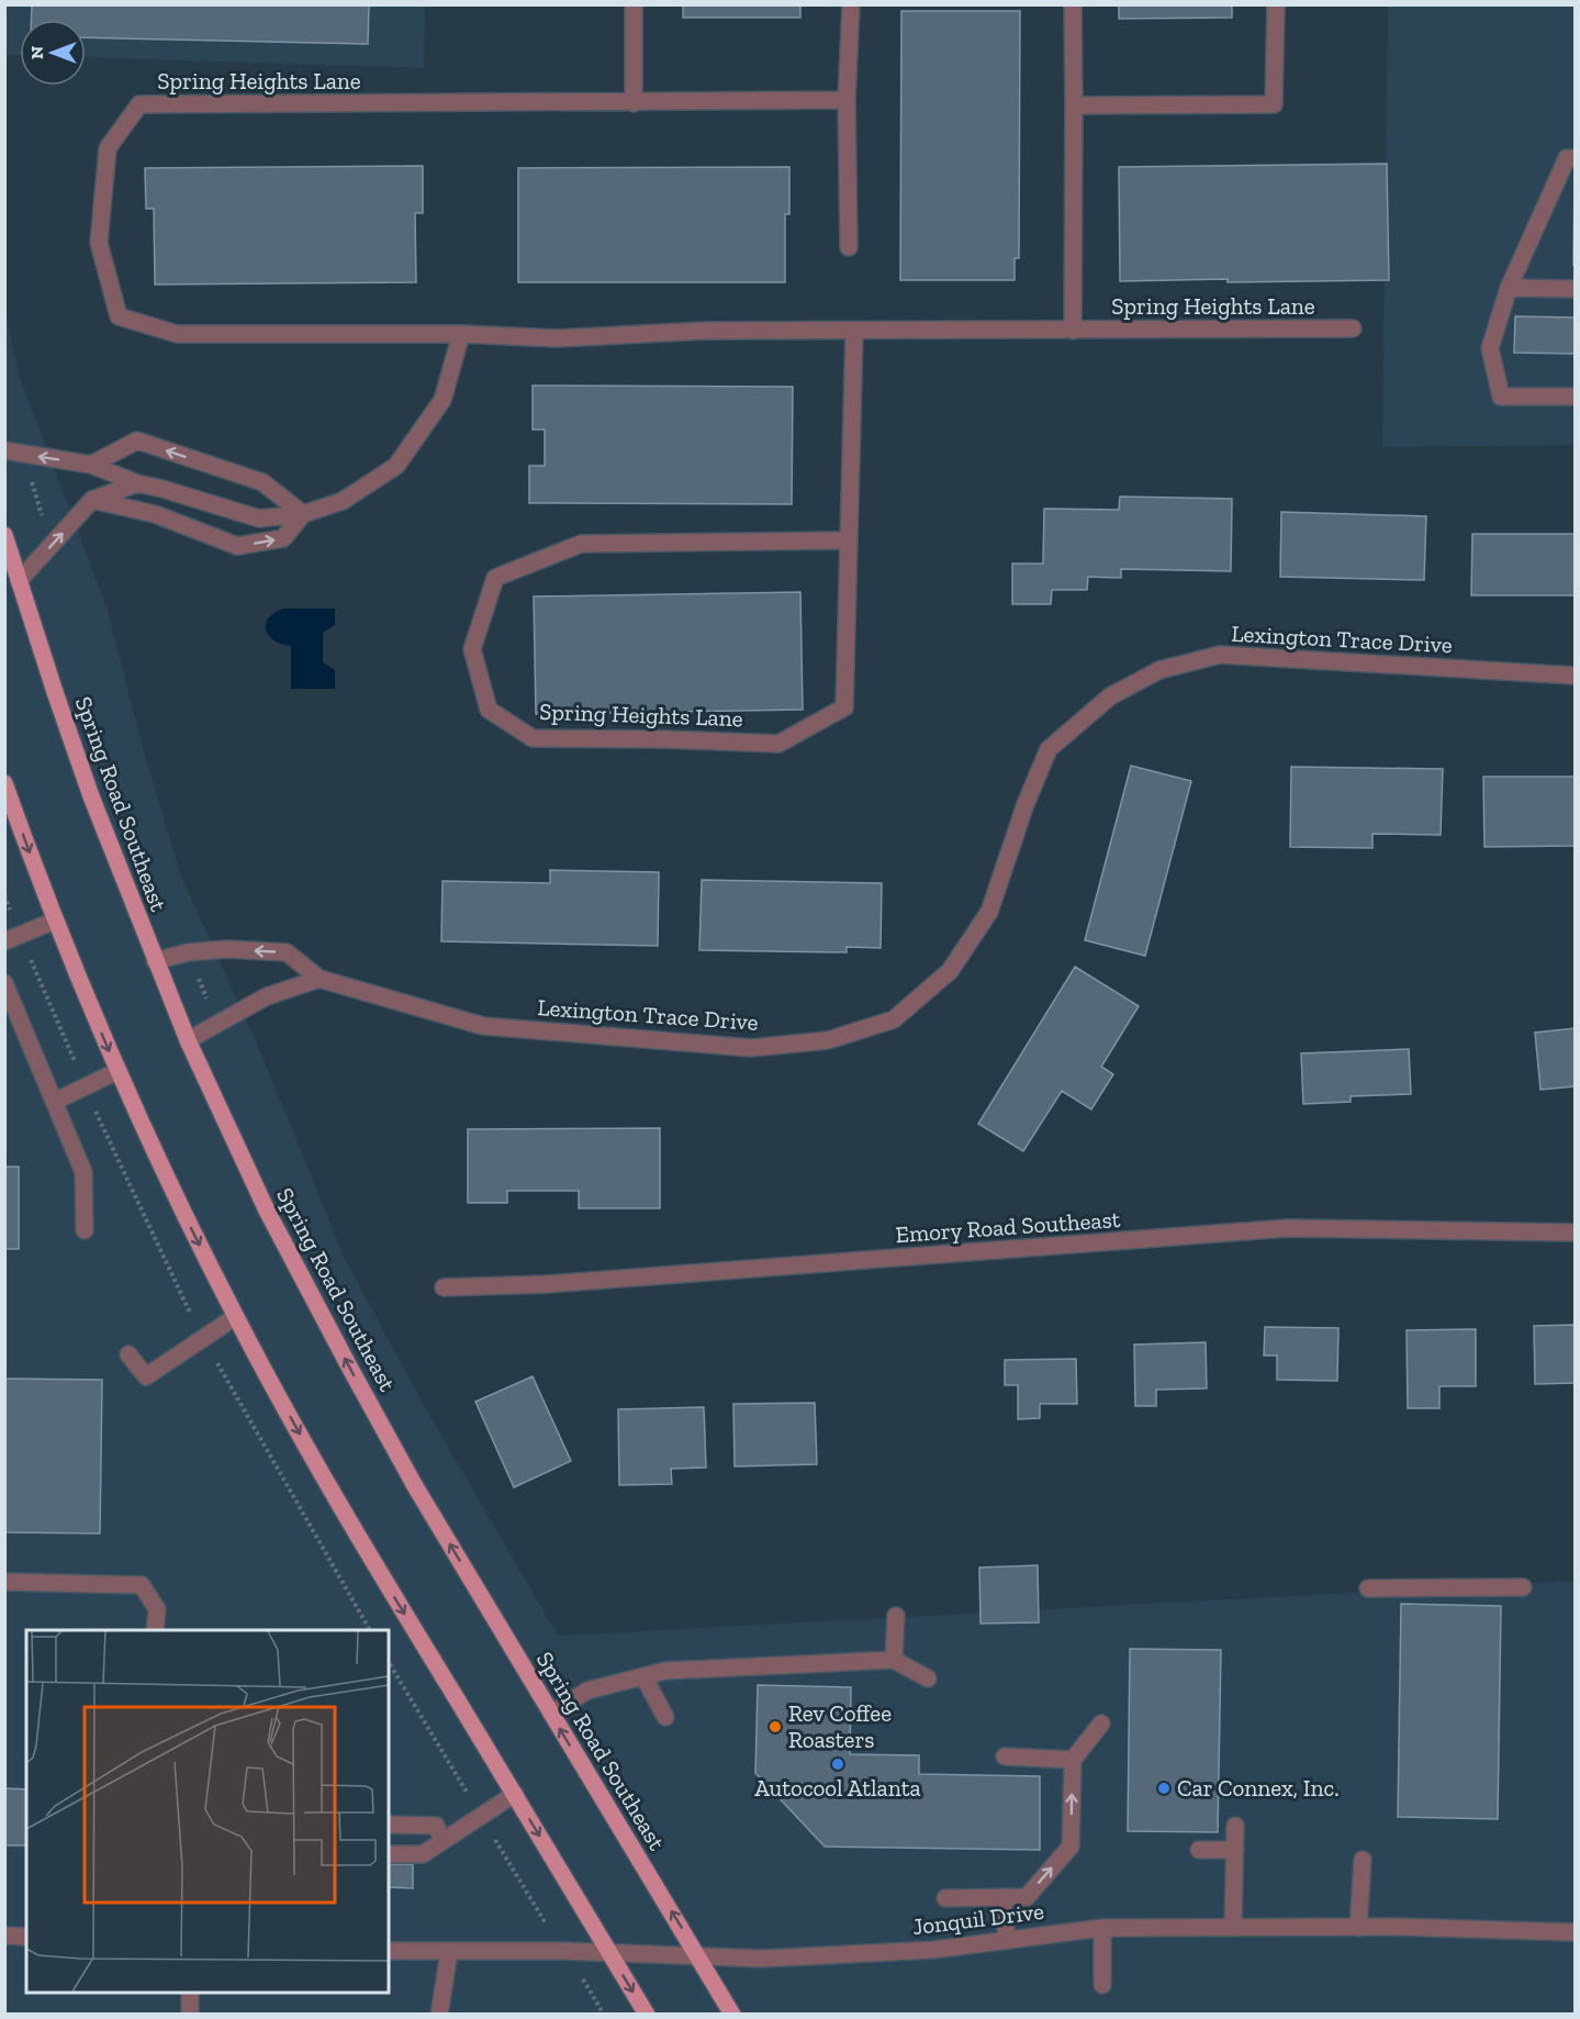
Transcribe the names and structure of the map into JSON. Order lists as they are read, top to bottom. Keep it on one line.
{"streets":{"main road":["Spring Road Southeast"],"street":["Spring Heights Lane","Lexington Trace Drive","Emory Road Southeast","Jonquil Drive"]},"crossings":[["Lexington Trace Drive","Spring Road Southeast"],["Spring Road Southeast","Jonquil Drive"]],"places":["Rev Coffee Roasters","Autocool Atlanta","Car Connex, Inc."],"north":"left"}
